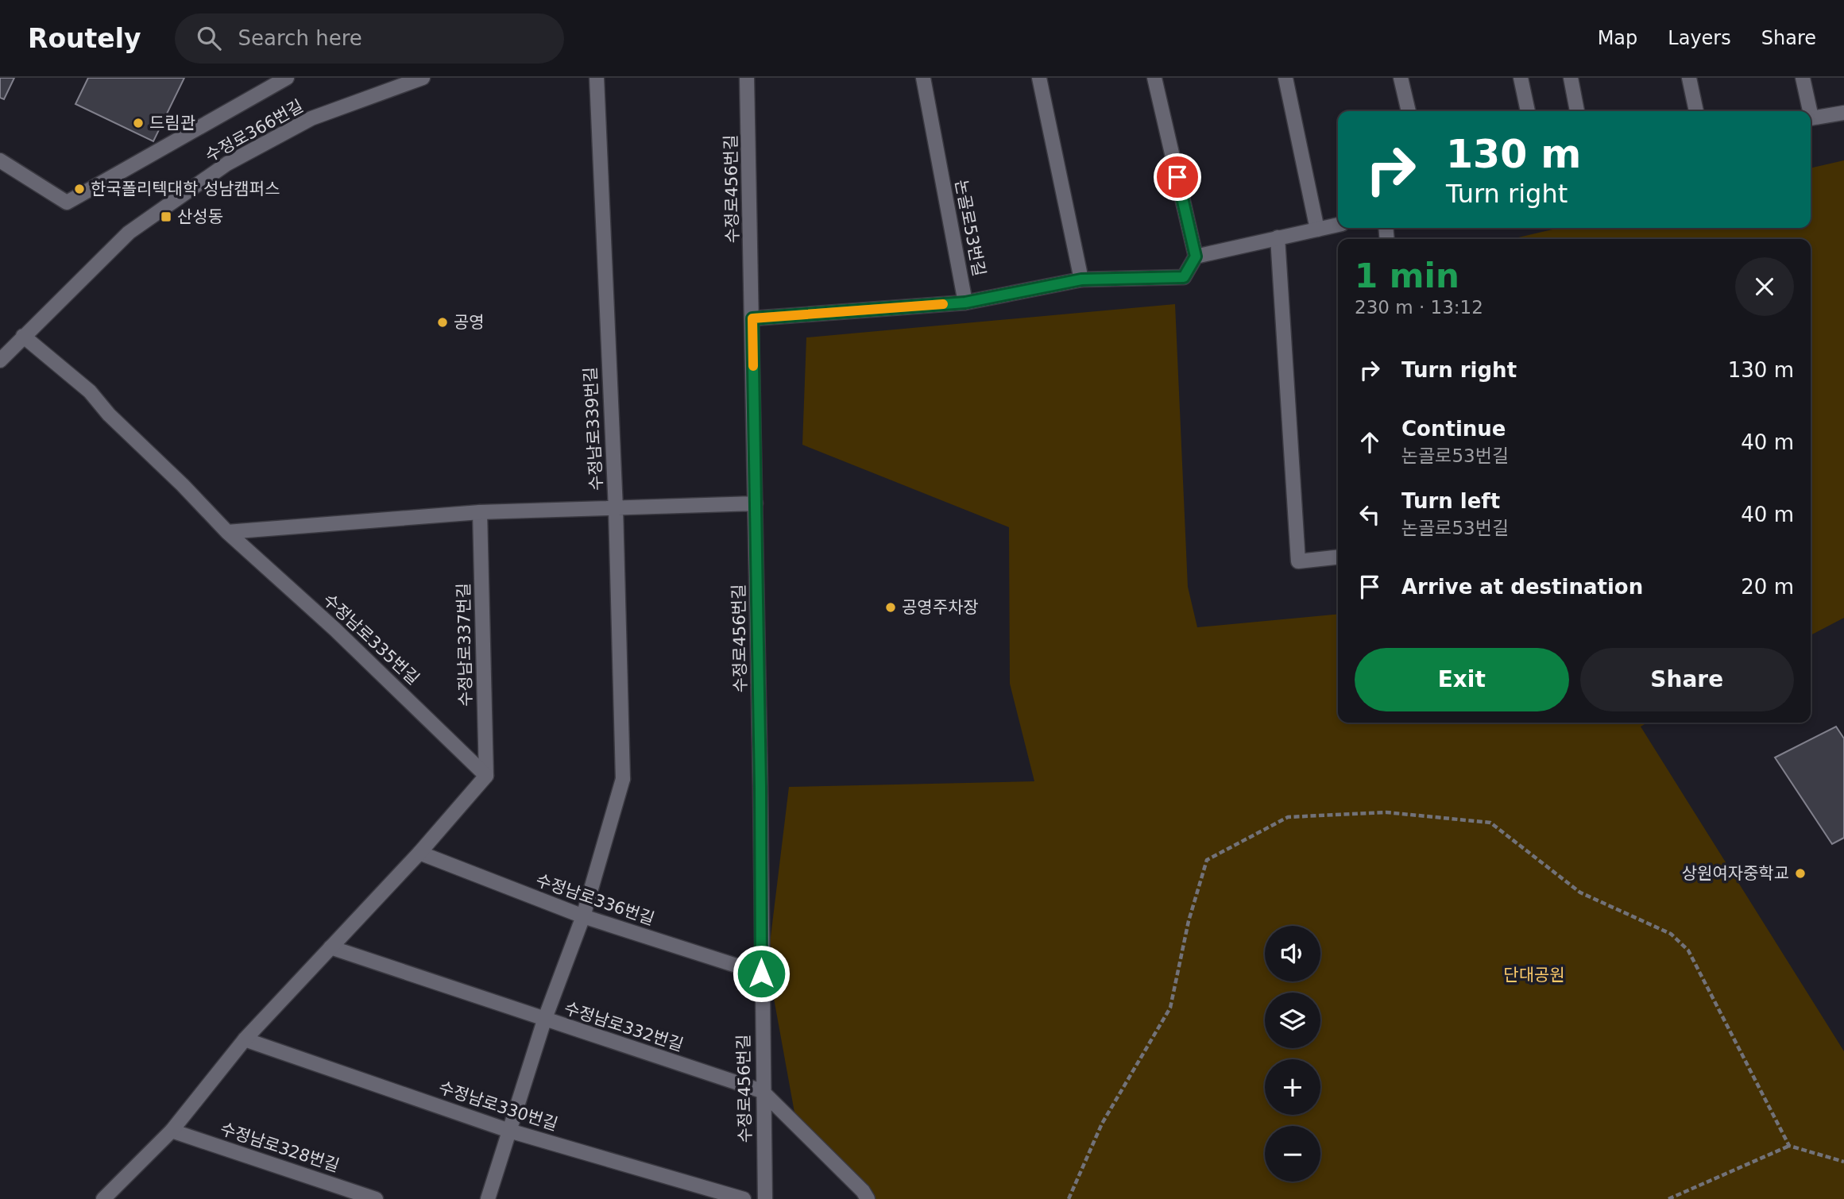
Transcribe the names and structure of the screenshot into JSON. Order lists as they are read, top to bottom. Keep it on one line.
{"streets":{"street":["수정로366번길","수정로456번길","논골로53번길","수정남로339번길","수정남로335번길","수정남로337번길","수정남로336번길","수정남로332번길","수정남로330번길","수정남로328번길"]},"crossings":[["수정로366번길","수정남로335번길"],["수정로456번길","수정남로336번길"],["수정로456번길","수정남로332번길"],["수정남로339번길","수정남로336번길"],["수정남로339번길","수정남로332번길"],["수정남로339번길","수정남로330번길"],["수정남로335번길","수정남로337번길"]],"parks":["단대공원"],"places":{"other":["드림관","한국폴리텍대학 성남캠퍼스","공영","공영주차장","상원여자중학교"],"transit":["산성동"]},"page":{"header":"Routely","search":"Search here","nav":["Map","Layers","Share"],"turn":["130 m","Turn right"],"heading":["1 min","230 m · 13:12"],"list":[{"name":"Turn right","value":"130 m"},{"name":"Continue","note":"논골로53번길","value":"40 m"},{"name":"Turn left","note":"논골로53번길","value":"40 m"},{"name":"Arrive at destination","value":"20 m"}],"buttons":["Exit","Share"],"map_buttons":["+","−"]}}
